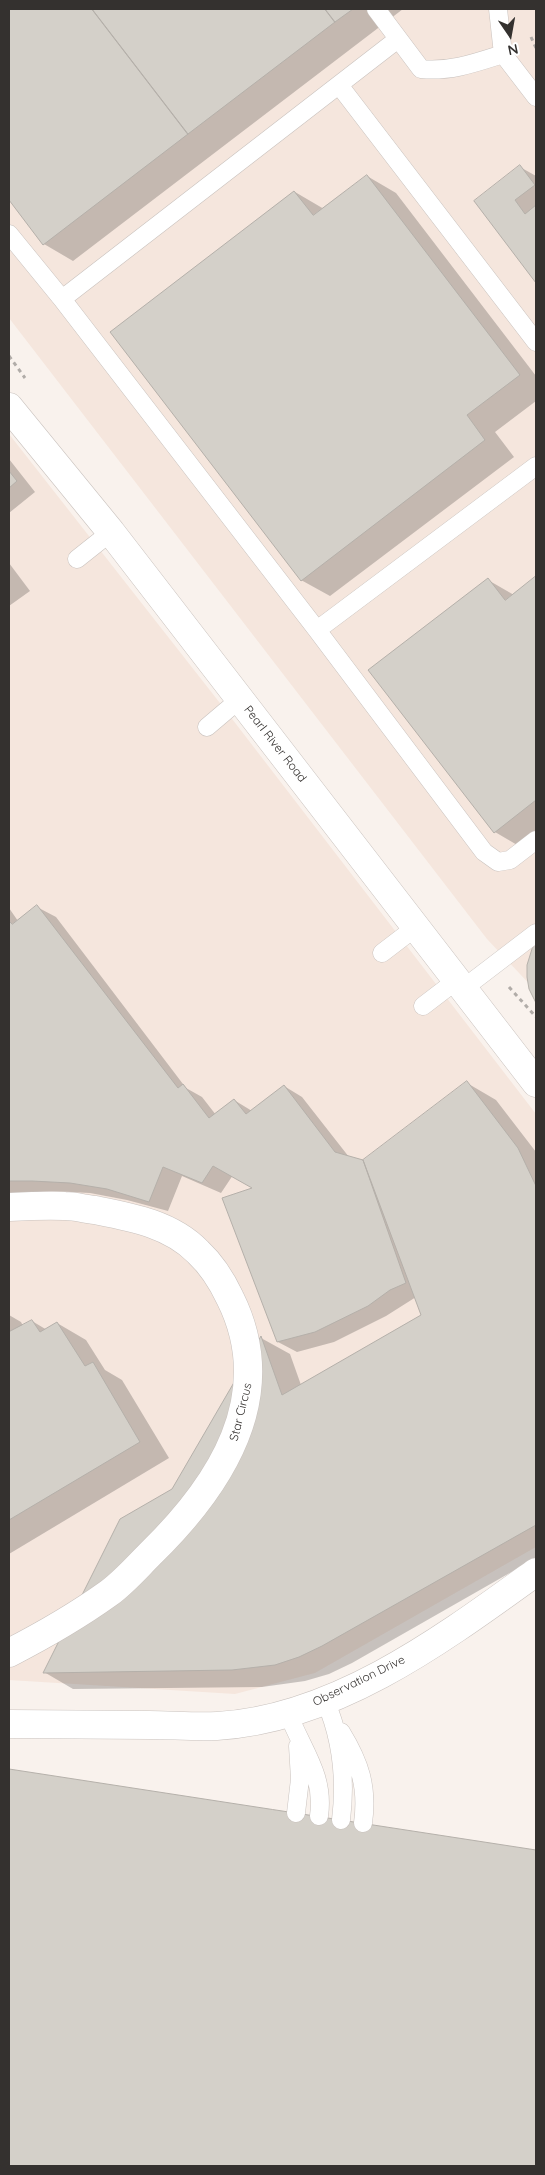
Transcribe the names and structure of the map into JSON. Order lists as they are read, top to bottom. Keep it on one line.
{"streets":{"street":["Pearl River Road","Star Circus","Observation Drive"]},"north":"bottom"}
